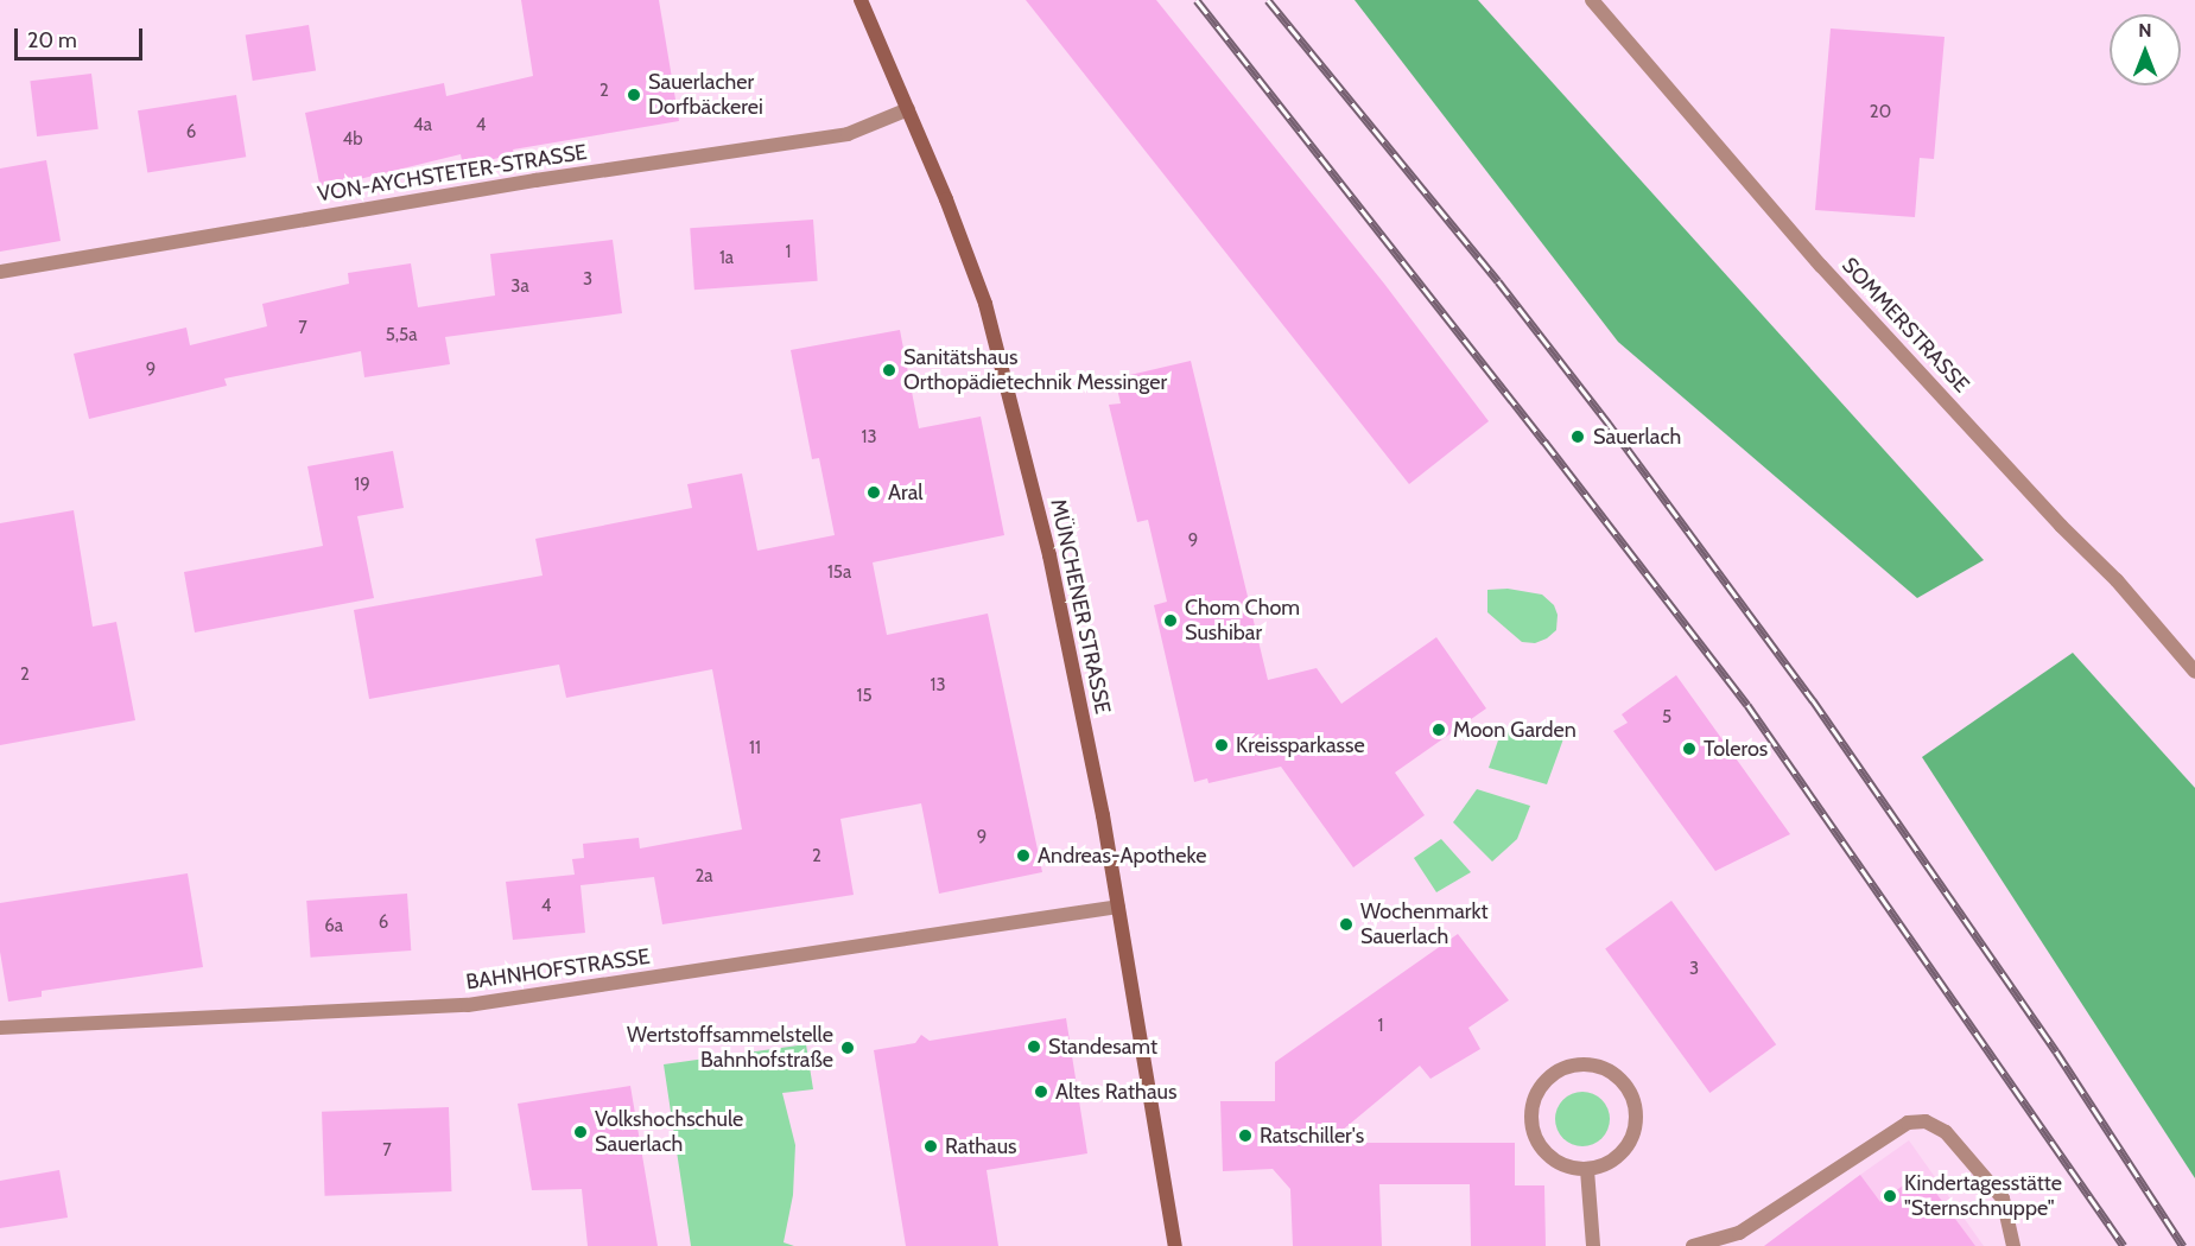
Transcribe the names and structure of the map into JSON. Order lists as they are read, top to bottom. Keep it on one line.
{"streets":{"main road":["MÜNCHENER STRASSE"],"street":["VON-AYCHSTETER-STRASSE","SOMMERSTRASSE","BAHNHOFSTRASSE"]},"crossings":[["VON-AYCHSTETER-STRASSE","MÜNCHENER STRASSE"],["MÜNCHENER STRASSE","BAHNHOFSTRASSE"]],"places":["Sauerlacher Dorfbäckerei","Sanitätshaus Orthopädietechnik Messinger","Sauerlach","Aral","Chom Chom Sushibar","Moon Garden","Kreissparkasse","Toleros","Andreas-Apotheke","Wochenmarkt Sauerlach","Standesamt","Wertstoffsammelstelle Bahnhofstraße","Altes Rathaus","Volkshochschule Sauerlach","Ratschiller's","Rathaus","Kindertagesstätte \"Sternschnuppe\""],"house_numbers":["2","20","4a","4","6","4b","1","1a","3","3a","7","5,5a","9","13","19","9","15a","2","13","15","5","11","9","2","2a","4","6","6a","3","1","7"],"scale_bar":"20 m","north":"top"}
